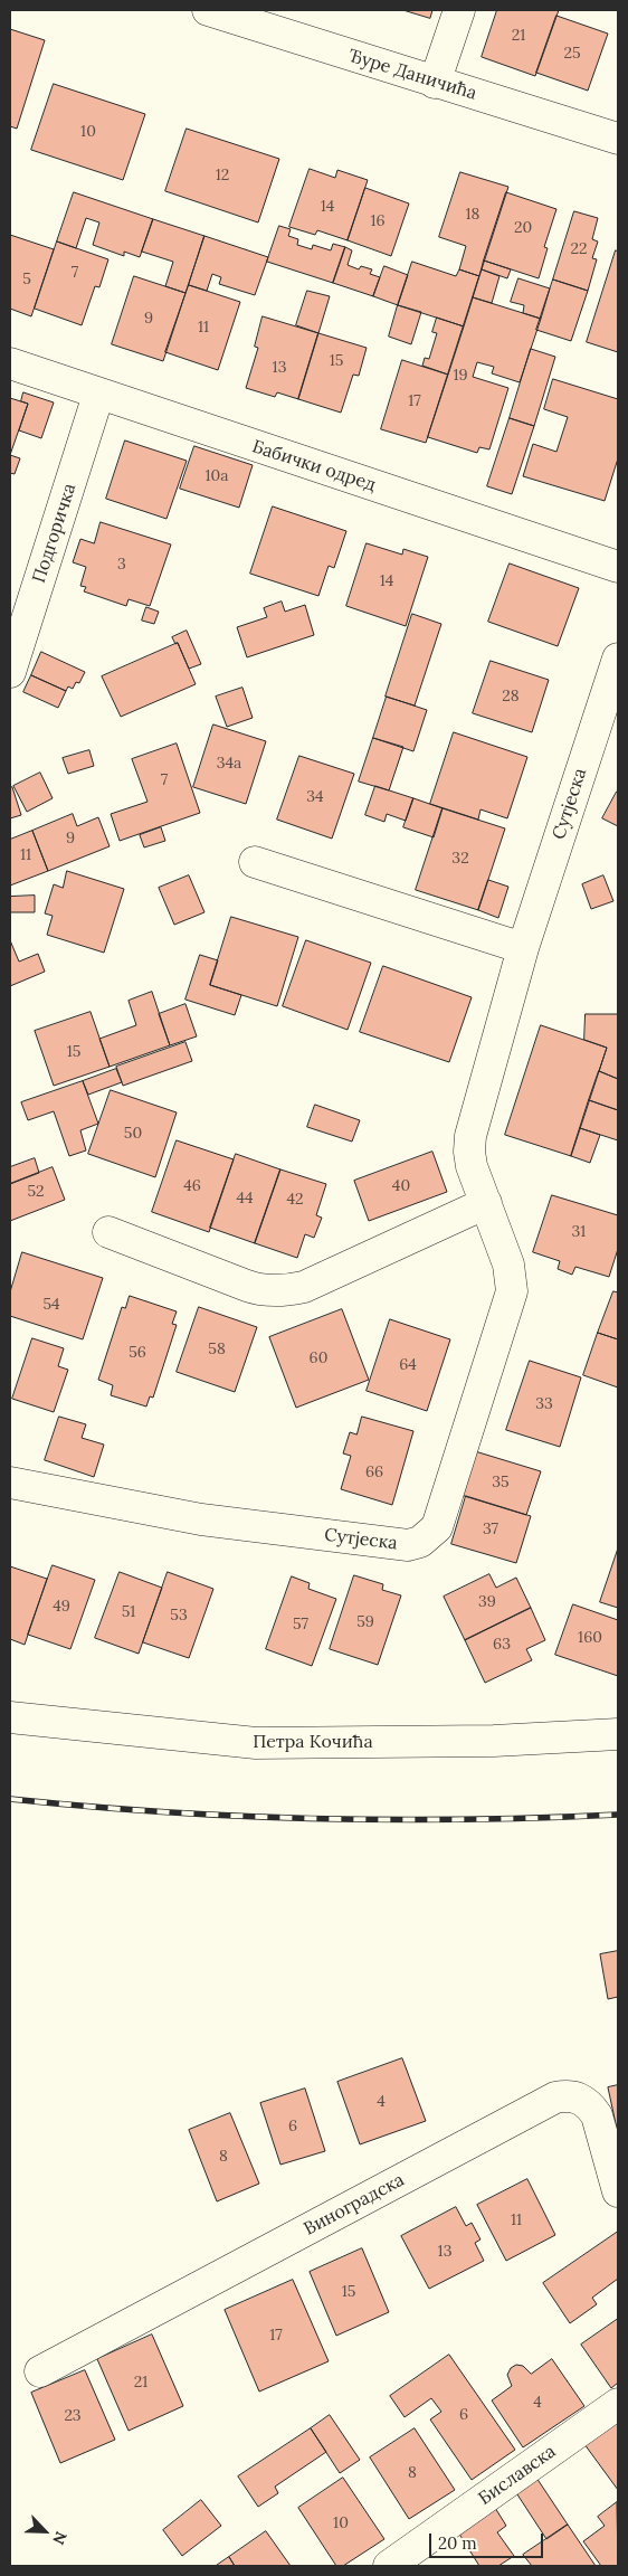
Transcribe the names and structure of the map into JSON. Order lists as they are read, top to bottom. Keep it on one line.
{"streets":{"street":["Ђуре Даничића","Бабички одред","Подгоричка","Сутјеска","Петра Кочића","Виноградска","Биславска"]},"crossings":[["Бабички одред","Подгоричка"]],"house_numbers":["21","25","10","12","14","18","16","20","22","7","5","9","11","15","13","19","17","10a","3","14","28","34a","7","34","9","11","32","15","50","46","40","52","44","42","31","54","58","56","60","64","33","66","35","37","39","49","51","53","59","57","160","63","4","6","8","11","13","15","17","21","4","6","23","8","10"],"scale_bar":"20 m","north":"bottom right"}
